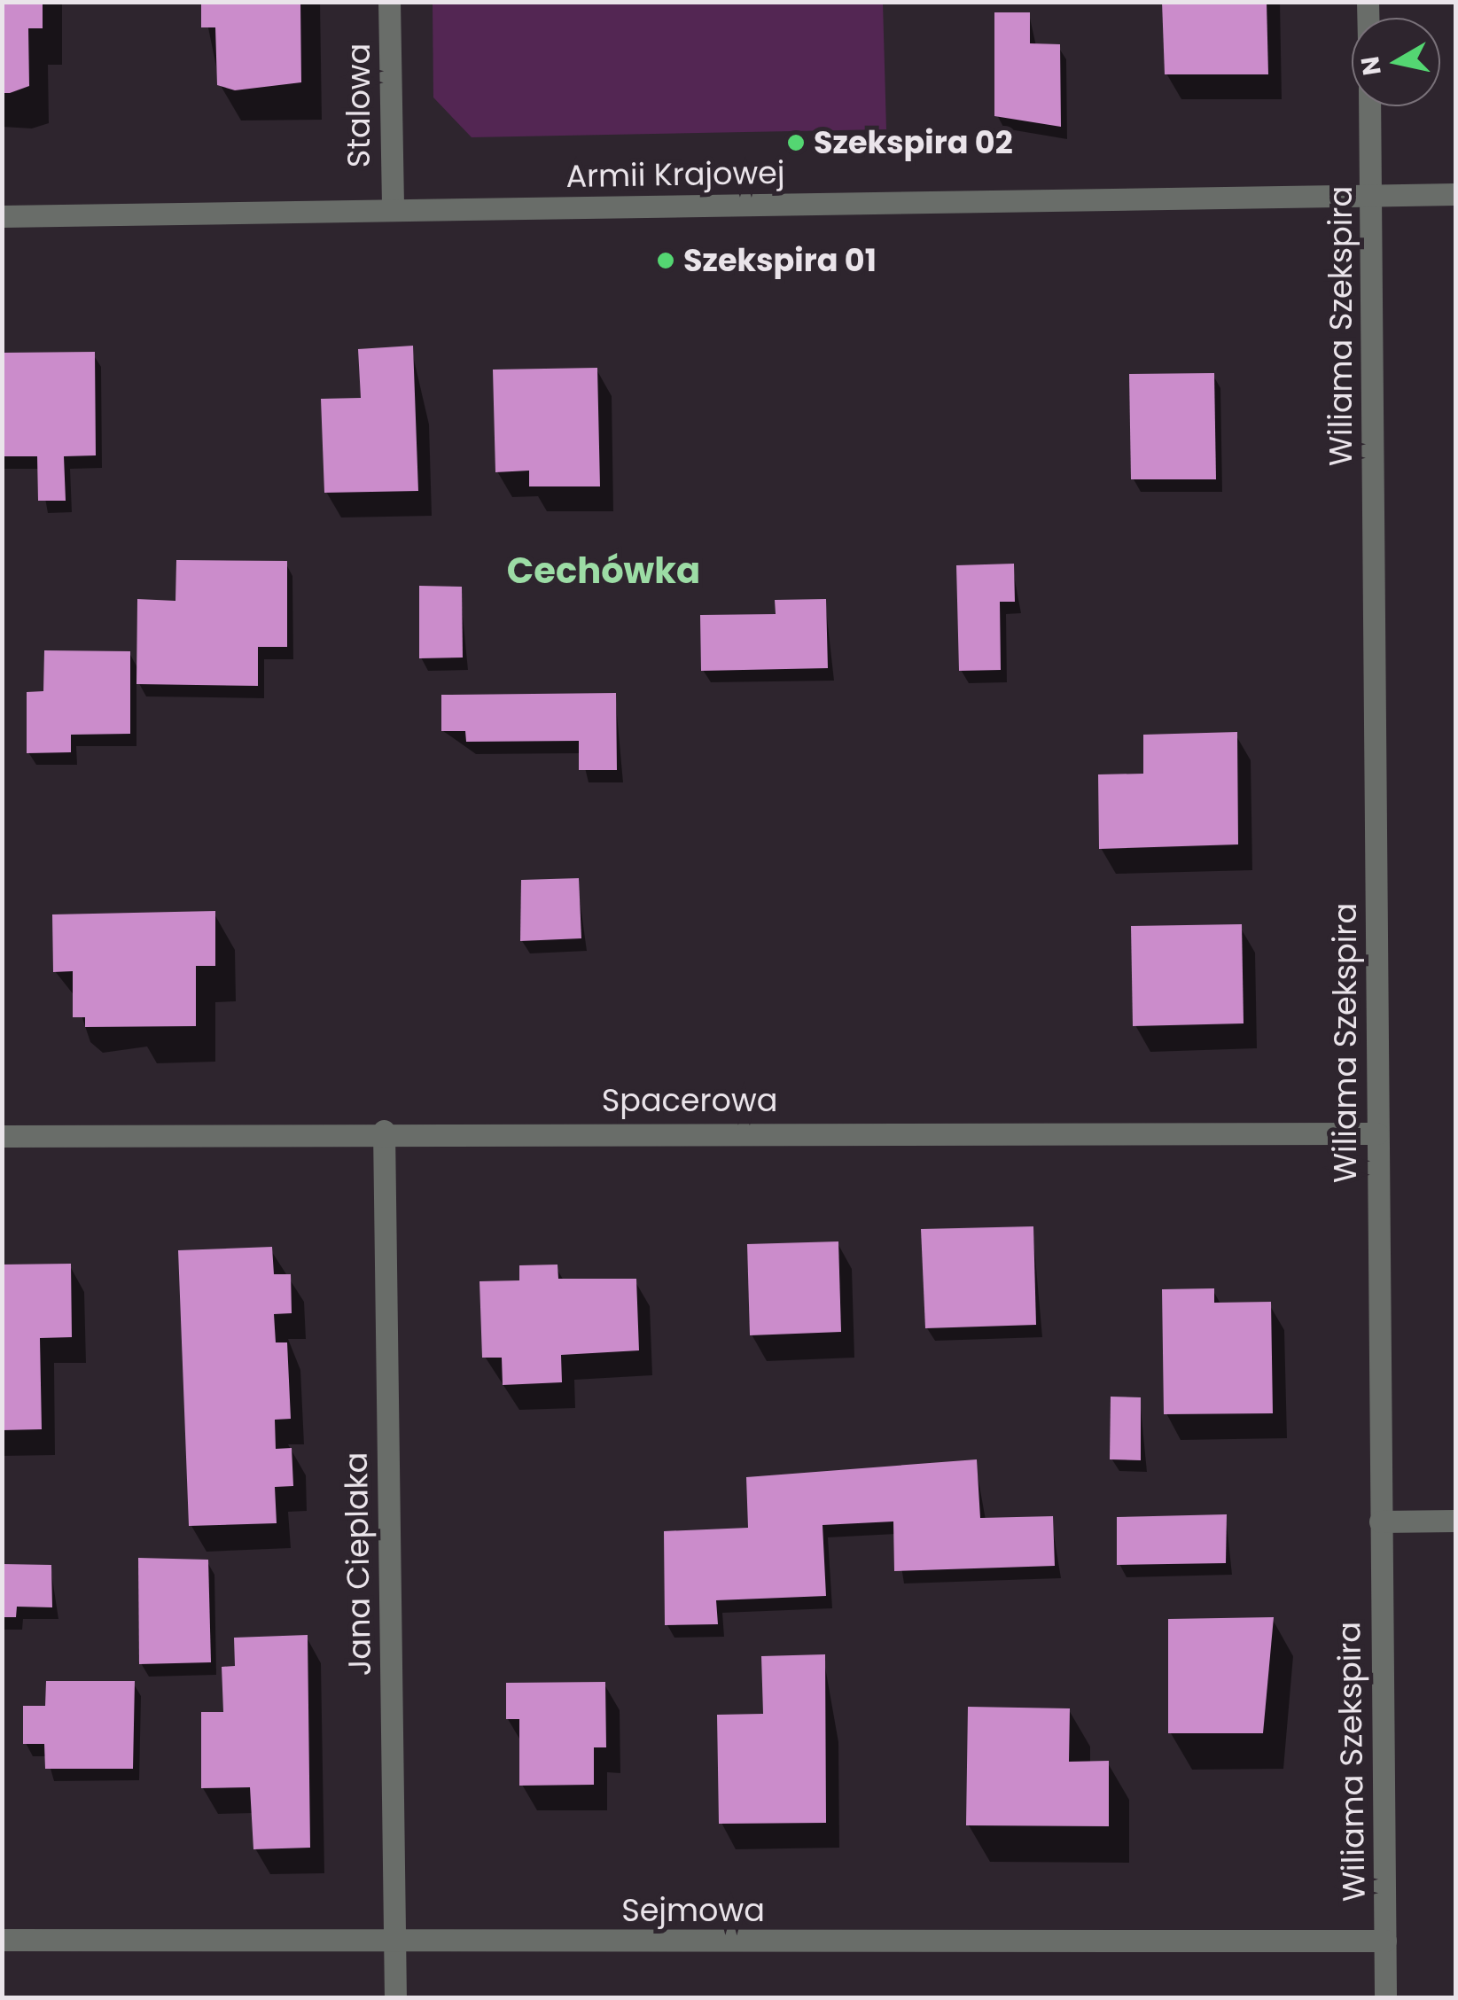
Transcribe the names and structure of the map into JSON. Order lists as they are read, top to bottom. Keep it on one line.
{"streets":{"street":["Stalowa","Armii Krajowej","Wiliama Szekspira","Spacerowa","Jana Cieplaka","Sejmowa"]},"crossings":[["Stalowa","Armii Krajowej"],["Armii Krajowej","Wiliama Szekspira"],["Wiliama Szekspira","Spacerowa"],["Wiliama Szekspira","Sejmowa"],["Spacerowa","Jana Cieplaka"],["Jana Cieplaka","Sejmowa"]],"districts":["Cechówka"],"places":["Szekspira 02","Szekspira 01"],"north":"left"}
